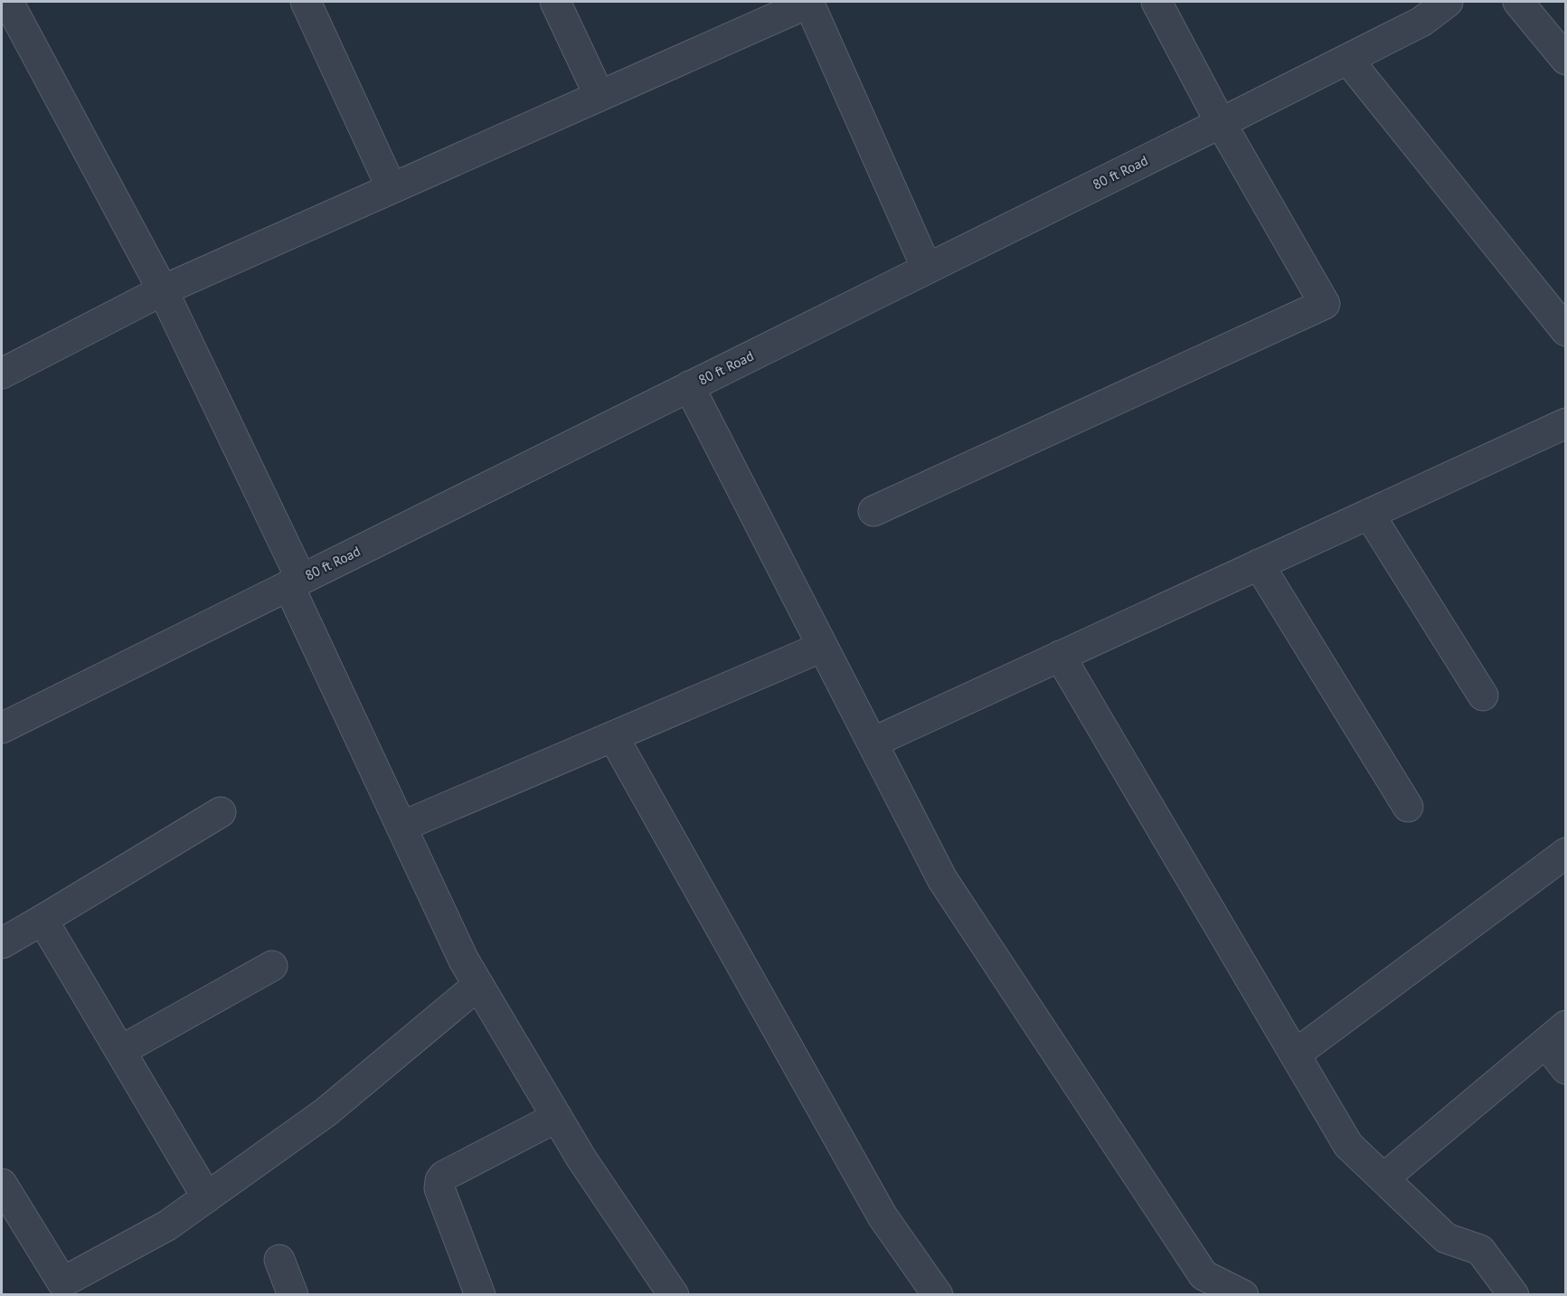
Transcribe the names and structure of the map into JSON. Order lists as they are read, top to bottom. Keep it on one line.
{"streets":{"street":["80 ft Road"]}}
